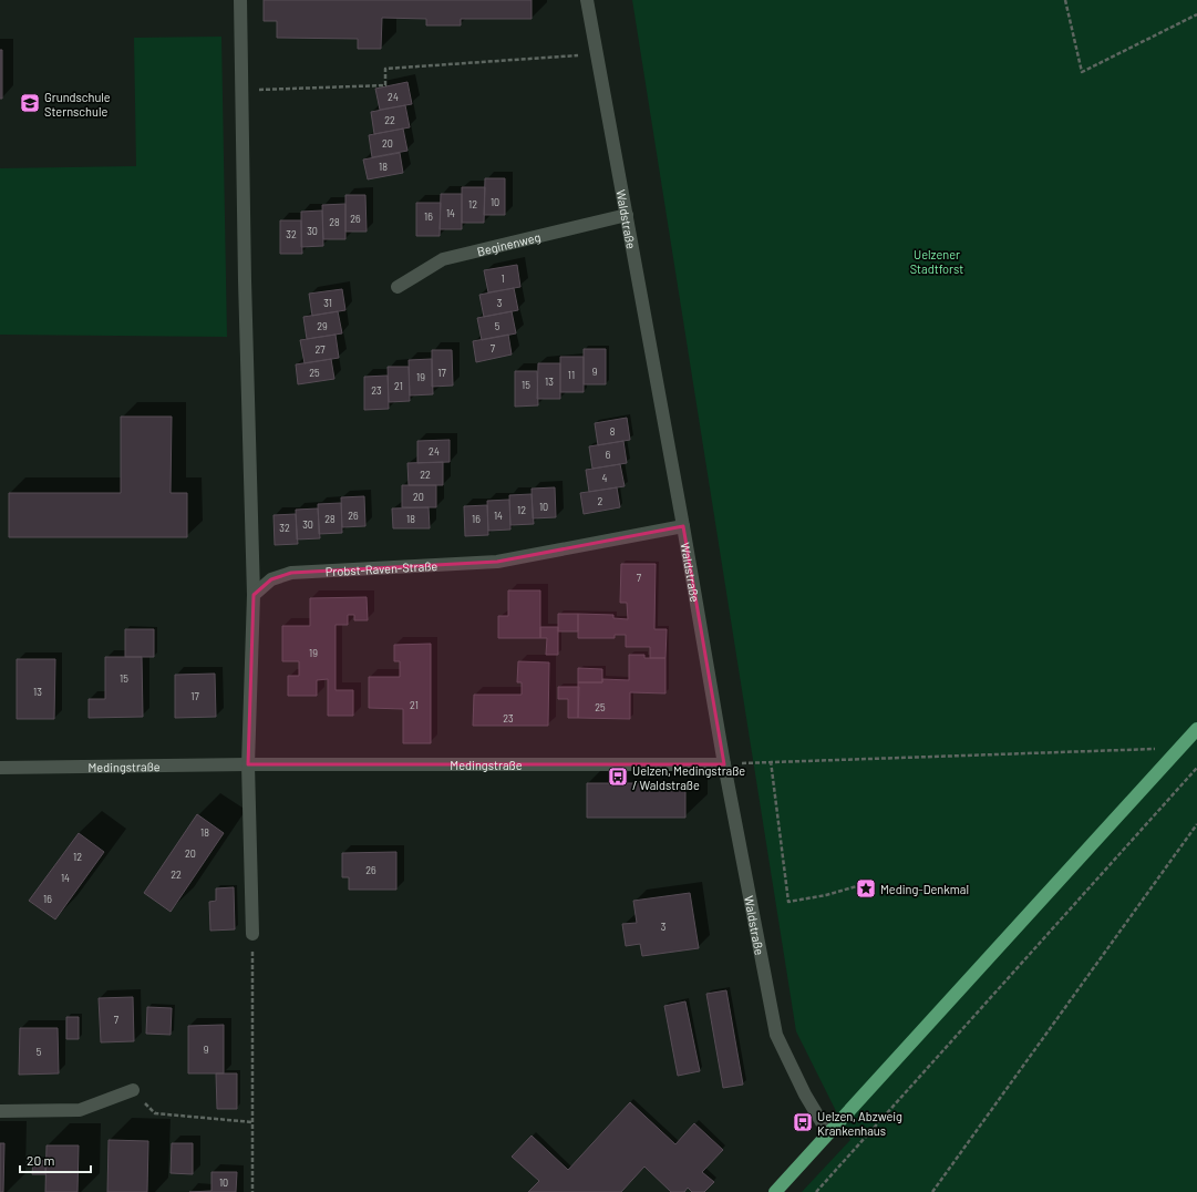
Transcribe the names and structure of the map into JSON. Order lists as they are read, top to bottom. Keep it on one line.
{"streets":{"street":["Waldstraße","Beginenweg","Probst-Raven-Straße","Medingstraße"]},"crossings":[["Waldstraße","Beginenweg"],["Waldstraße","Probst-Raven-Straße"],["Waldstraße","Medingstraße"]],"parks":["Uelzener Stadtforst"],"places":{"school or university":["Grundschule Sternschule"],"bus stop":["Uelzen, Medingstraße / Waldstraße","Uelzen, Abzweig Krankenhaus"],"place":["Meding-Denkmal"]},"house_numbers":["24","22","20","18","10","12","14","16","26","28","30","32","1","31","3","29","5","7","27","9","25","17","11","19","13","15","21","23","8","24","6","22","4","20","2","10","12","26","14","28","18","16","30","32","7","19","15","13","17","21","25","23","18","20","12","26","22","14","16","3","7","9","5","10"],"scale_bar":"20 m"}
